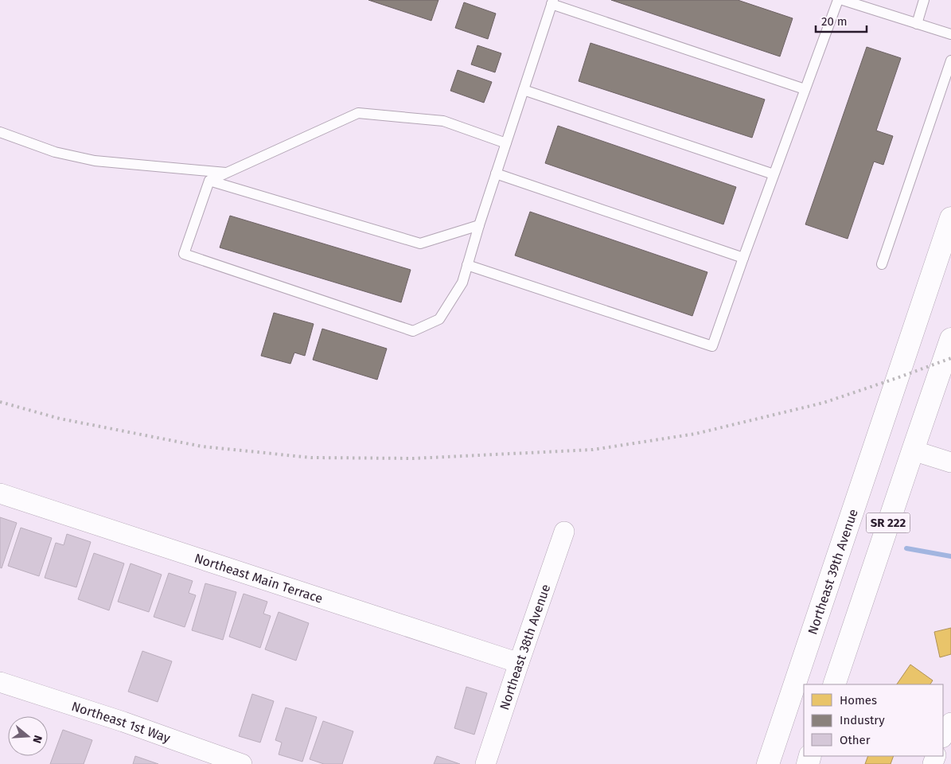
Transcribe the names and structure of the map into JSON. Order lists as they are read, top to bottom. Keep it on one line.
{"streets":{"main road":["SR 222","Northeast 39th Avenue"],"street":["Northeast Main Terrace","Northeast 38th Avenue","Northeast 1st Way"]},"crossings":[["Northeast Main Terrace","Northeast 38th Avenue"]],"legend":["Homes","Industry","Other"],"scale_bar":"20 m","north":"right"}
